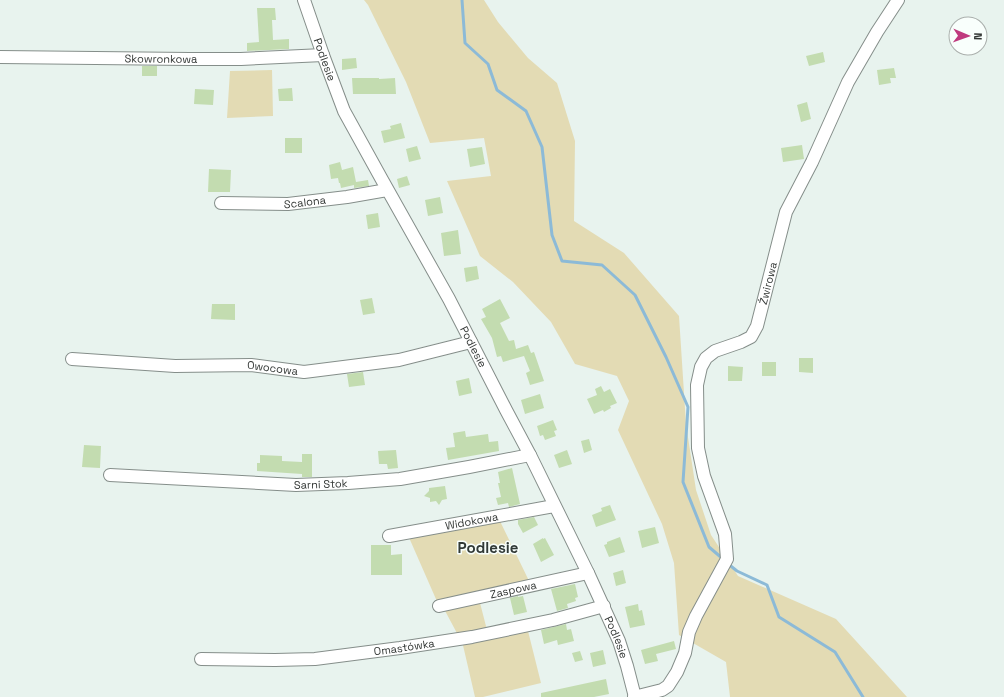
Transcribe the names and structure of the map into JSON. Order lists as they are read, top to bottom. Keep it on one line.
{"streets":{"street":["Skowronkowa","Podlesie","Scalona","Żwirowa","Owocowa","Sarni Stok","Widokowa","Zaspowa","Omastówka"]},"crossings":[["Skowronkowa","Podlesie"],["Podlesie","Scalona"],["Podlesie","Żwirowa"],["Podlesie","Owocowa"],["Podlesie","Sarni Stok"],["Podlesie","Widokowa"],["Podlesie","Zaspowa"],["Podlesie","Omastówka"]],"districts":["Podlesie"],"north":"right"}
